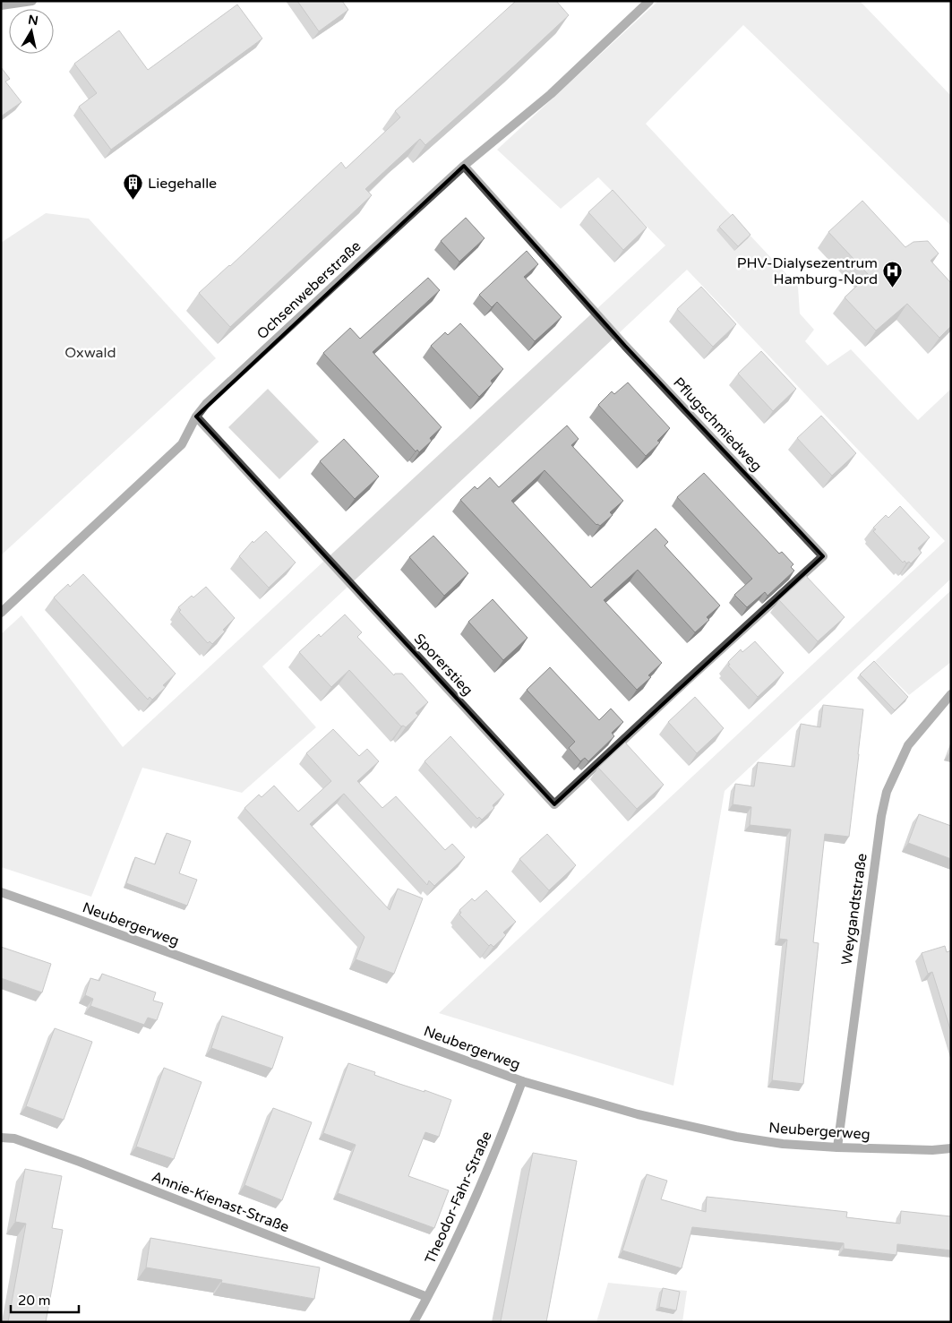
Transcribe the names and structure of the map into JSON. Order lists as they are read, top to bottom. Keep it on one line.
{"streets":{"street":["Ochsenweberstraße","Pflugschmiedweg","Sporerstieg","Weygandtstraße","Neubergerweg","Theodor-Fahr-Straße","Annie-Kienast-Straße"]},"crossings":[["Ochsenweberstraße","Pflugschmiedweg"],["Ochsenweberstraße","Sporerstieg"],["Pflugschmiedweg","Sporerstieg"],["Weygandtstraße","Neubergerweg"],["Neubergerweg","Theodor-Fahr-Straße"],["Theodor-Fahr-Straße","Annie-Kienast-Straße"]],"parks":["Oxwald"],"places":{"building":["Liegehalle"],"hospital":["PHV-Dialysezentrum Hamburg-Nord"]},"scale_bar":"20 m","north":"top"}
